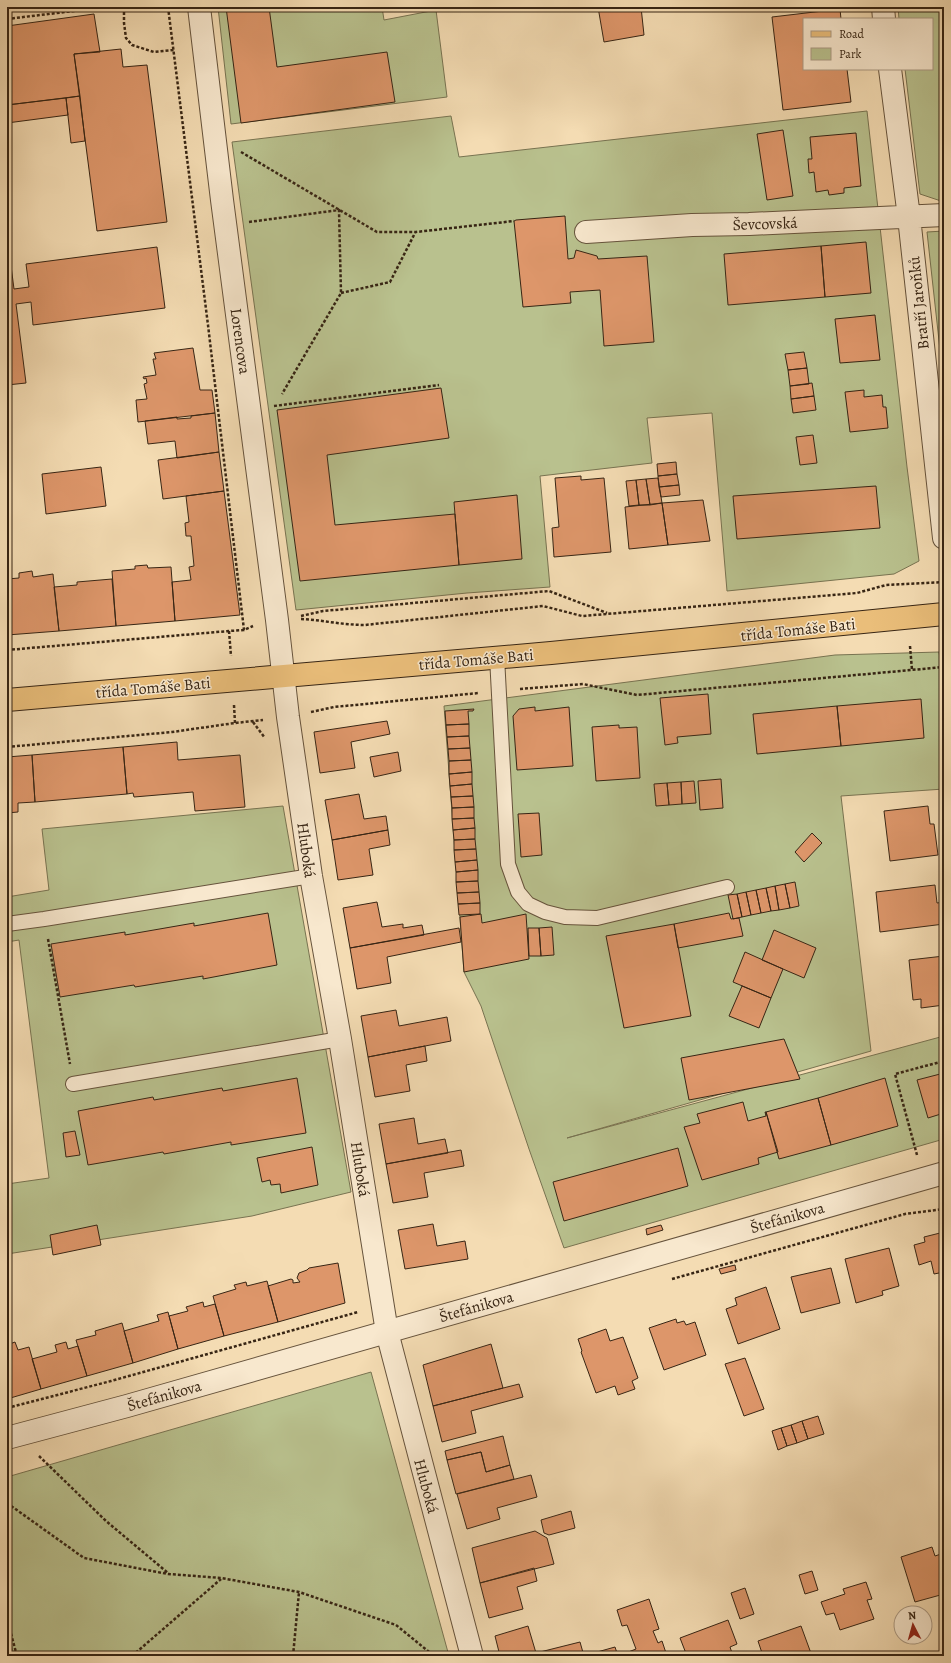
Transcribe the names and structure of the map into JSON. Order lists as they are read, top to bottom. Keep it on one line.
{"streets":{"main road":["třída Tomáše Bati"],"street":["Ševcovská","Bratří Jaroňků","Lorencova","Hluboká","Štefánikova"]},"crossings":[["Ševcovská","Bratří Jaroňků"],["Lorencova","třída Tomáše Bati"],["Lorencova","Hluboká"],["třída Tomáše Bati","Hluboká"],["Hluboká","Štefánikova"]],"legend":["Road","Park"],"north":"top"}
